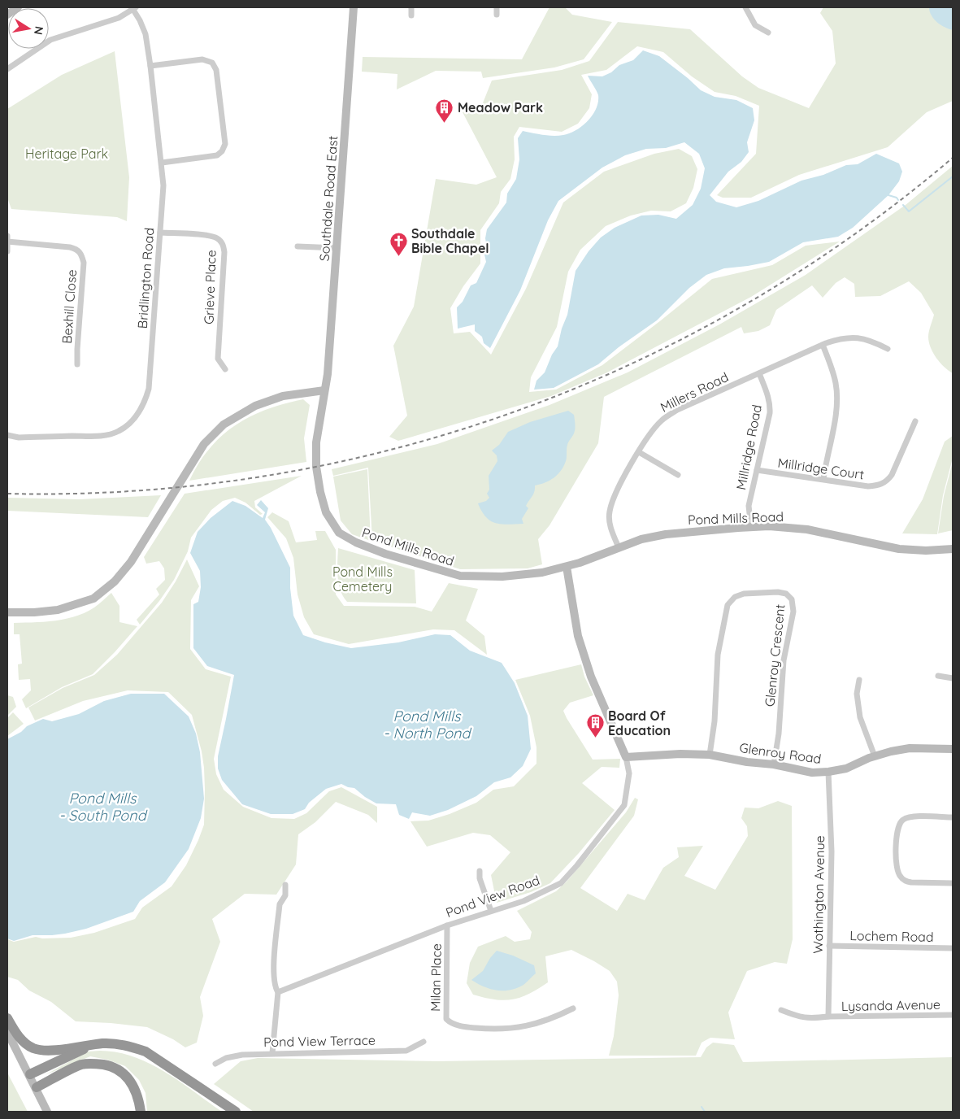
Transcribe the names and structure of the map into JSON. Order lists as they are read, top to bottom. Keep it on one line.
{"streets":{"main road":["Southdale Road East","Pond Mills Road","Glenroy Road","Pond View Road"],"street":["Bridlington Road","Grieve Place","Bexhill Close","Millers Road","Millridge Road","Millridge Court","Glenroy Crescent","Wothington Avenue","Lochem Road","Milan Place","Lysanda Avenue","Pond View Terrace"]},"crossings":[["Southdale Road East","Pond Mills Road"],["Bridlington Road","Grieve Place"],["Millers Road","Millridge Road"],["Millers Road","Pond Mills Road"],["Millridge Road","Millridge Court"],["Millridge Road","Pond Mills Road"],["Pond Mills Road","Pond View Road"],["Glenroy Crescent","Glenroy Road"],["Glenroy Road","Wothington Avenue"],["Glenroy Road","Pond View Road"],["Wothington Avenue","Lochem Road"],["Wothington Avenue","Lysanda Avenue"],["Pond View Road","Milan Place"]],"water":["Pond Mills - North Pond","Pond Mills - South Pond"],"parks":["Heritage Park","Pond Mills Cemetery"],"places":{"building":["Meadow Park","Board Of Education"],"church":["Southdale Bible Chapel"]},"north":"right"}
